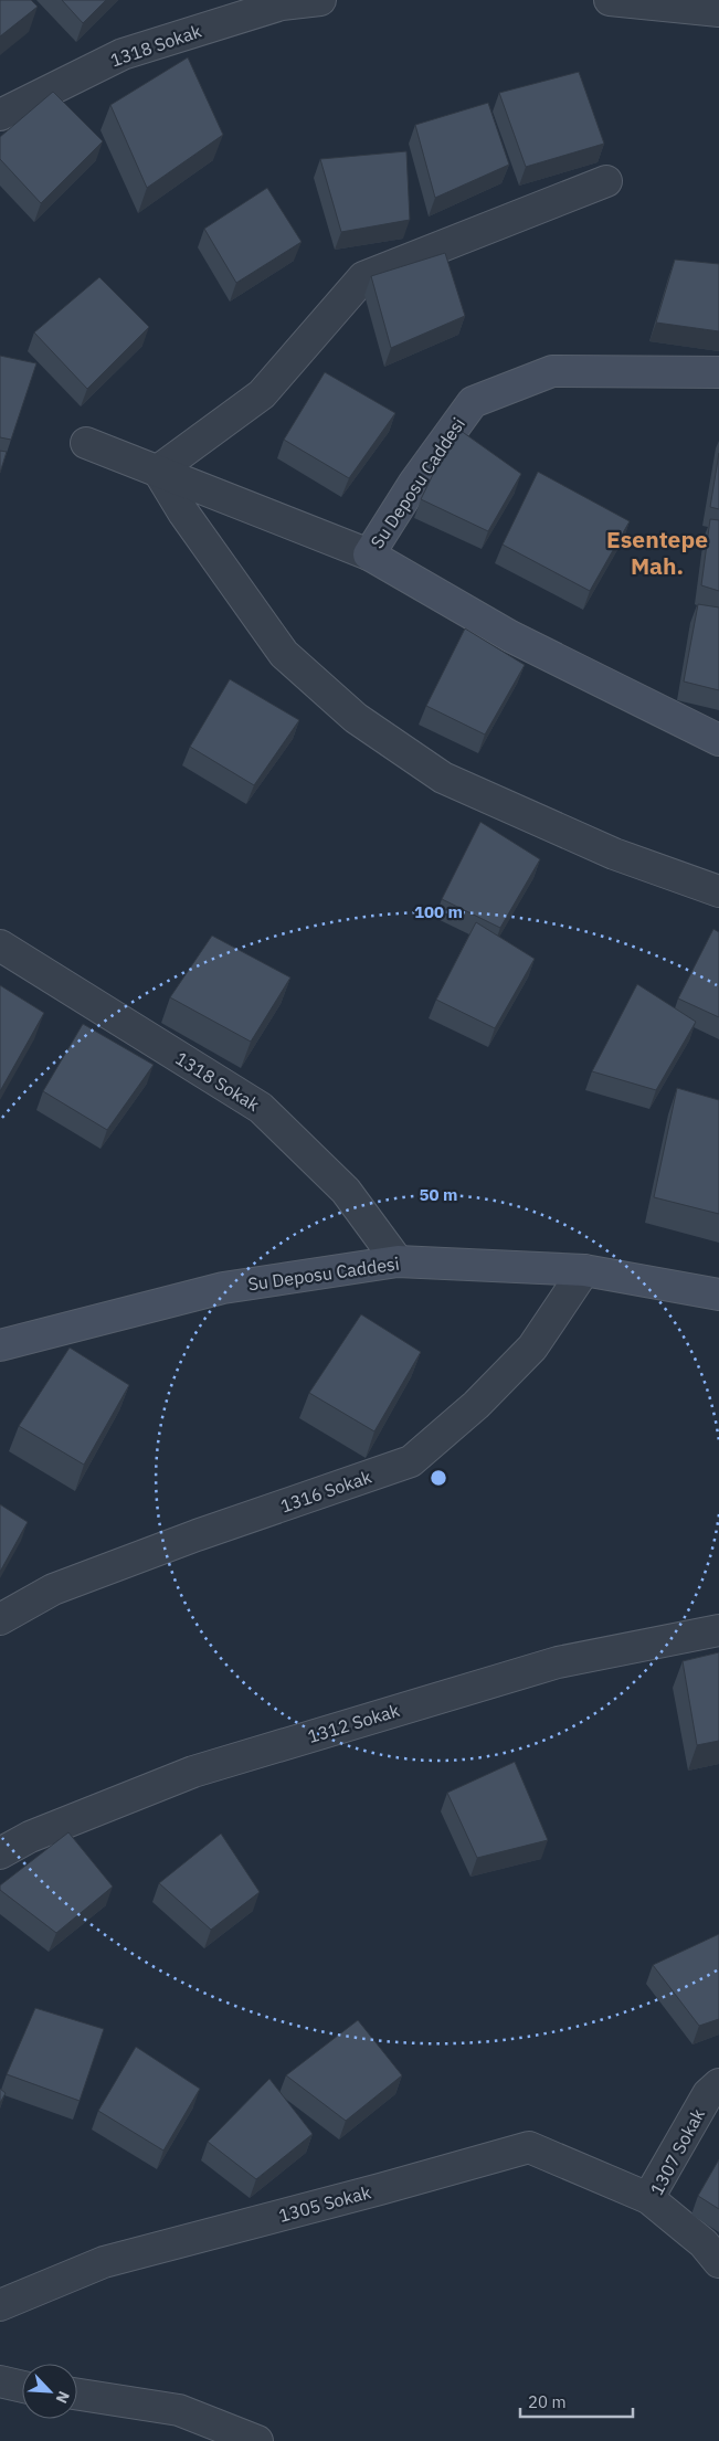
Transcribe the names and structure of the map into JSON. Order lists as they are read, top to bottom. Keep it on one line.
{"streets":{"street":["1318 Sokak","Su Deposu Caddesi","1316 Sokak","1312 Sokak","1307 Sokak","1305 Sokak"]},"crossings":[["1318 Sokak","Su Deposu Caddesi"],["Su Deposu Caddesi","1316 Sokak"],["1307 Sokak","1305 Sokak"]],"districts":["Esentepe Mah."],"scale_bar":"20 m","north":"bottom right","rings":["100 m","50 m"]}
